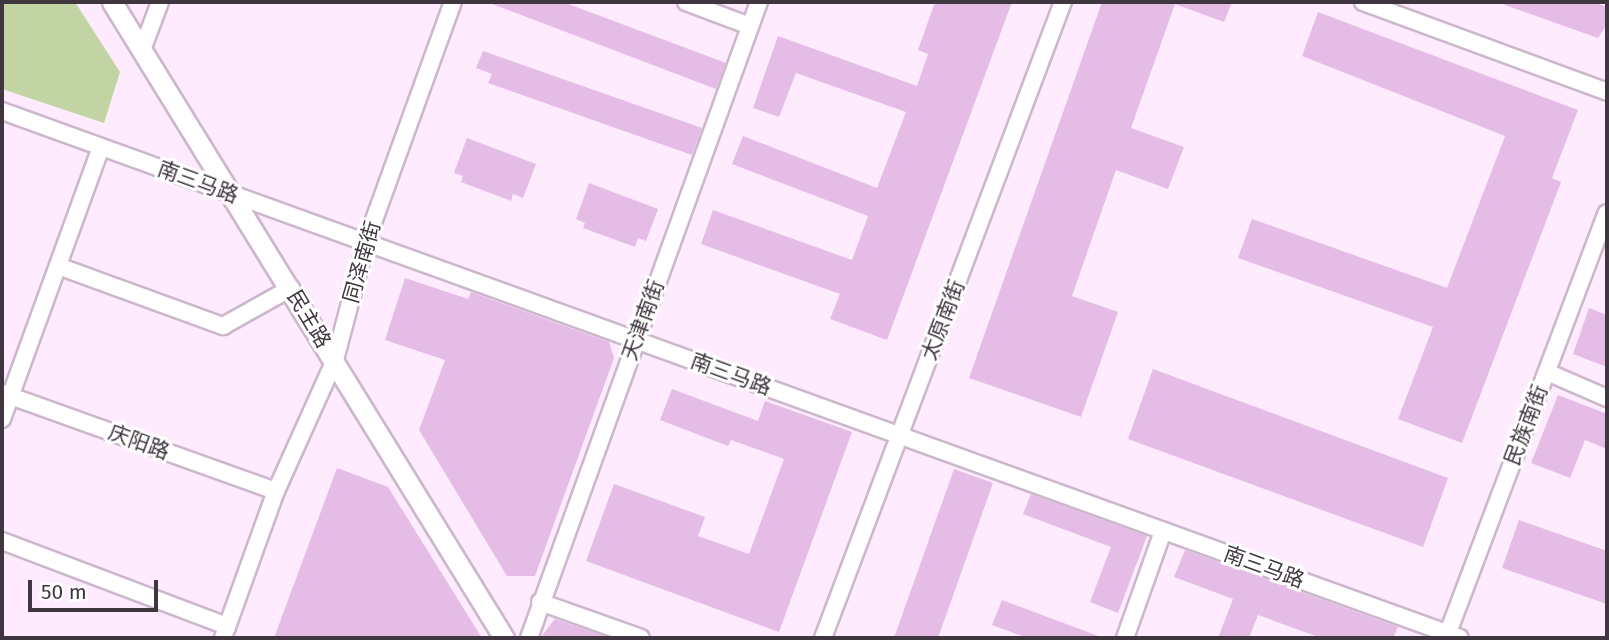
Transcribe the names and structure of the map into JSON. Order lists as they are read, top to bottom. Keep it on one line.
{"streets":{"street":["南三马路","同泽南街","民主路","天津南街","太原南街","民族南街","庆阳路"]},"crossings":[["南三马路","同泽南街"],["南三马路","民主路"],["南三马路","天津南街"],["南三马路","太原南街"],["南三马路","民族南街"],["同泽南街","民主路"],["同泽南街","庆阳路"]],"scale_bar":"50 m"}
